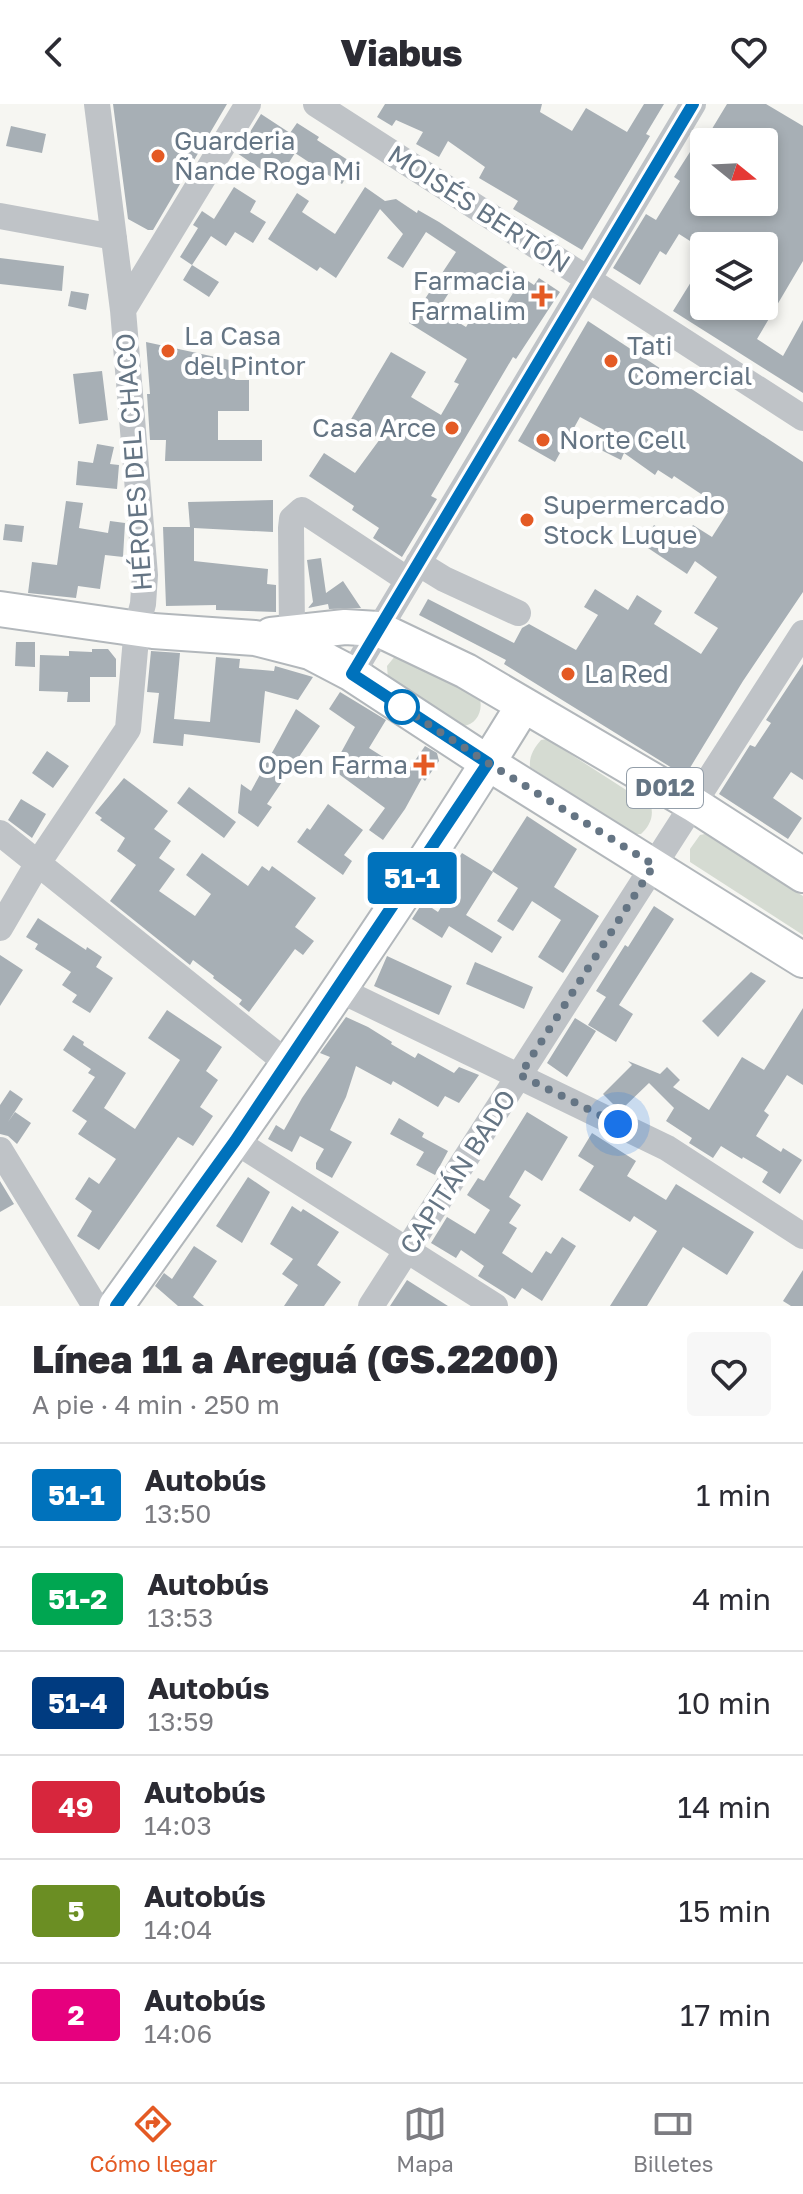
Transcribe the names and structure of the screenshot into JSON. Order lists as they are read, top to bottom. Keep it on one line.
{"streets":{"main road":["D012"],"street":["MOISÉS BERTÓN","HÉROES DEL CHACO","CAPITÁN BADO"]},"crossings":[["HÉROES DEL CHACO","D012"],["D012","CAPITÁN BADO"]],"places":{"other":["Guarderia Ñande Roga Mi","La Casa del Pintor","Tati Comercial","Casa Arce","Norte Cell","Supermercado Stock Luque","La Red"],"health":["Farmacia Farmalim","Open Farma"]},"lines":["bus line 51-1"],"north":"right","page":{"header":"Viabus","on_map":"51-1","heading":["Línea 11 a Areguá (GS.2200)","A pie · 4 min · 250 m"],"list":[{"mark":"51-1","name":"Autobús","note":"13:50","value":"1 min"},{"mark":"51-2","name":"Autobús","note":"13:53","value":"4 min"},{"mark":"51-4","name":"Autobús","note":"13:59","value":"10 min"},{"mark":"49","name":"Autobús","note":"14:03","value":"14 min"},{"mark":"5","name":"Autobús","note":"14:04","value":"15 min"},{"mark":"2","name":"Autobús","note":"14:06","value":"17 min"}],"tabs":["Cómo llegar","Mapa","Billetes"]}}
